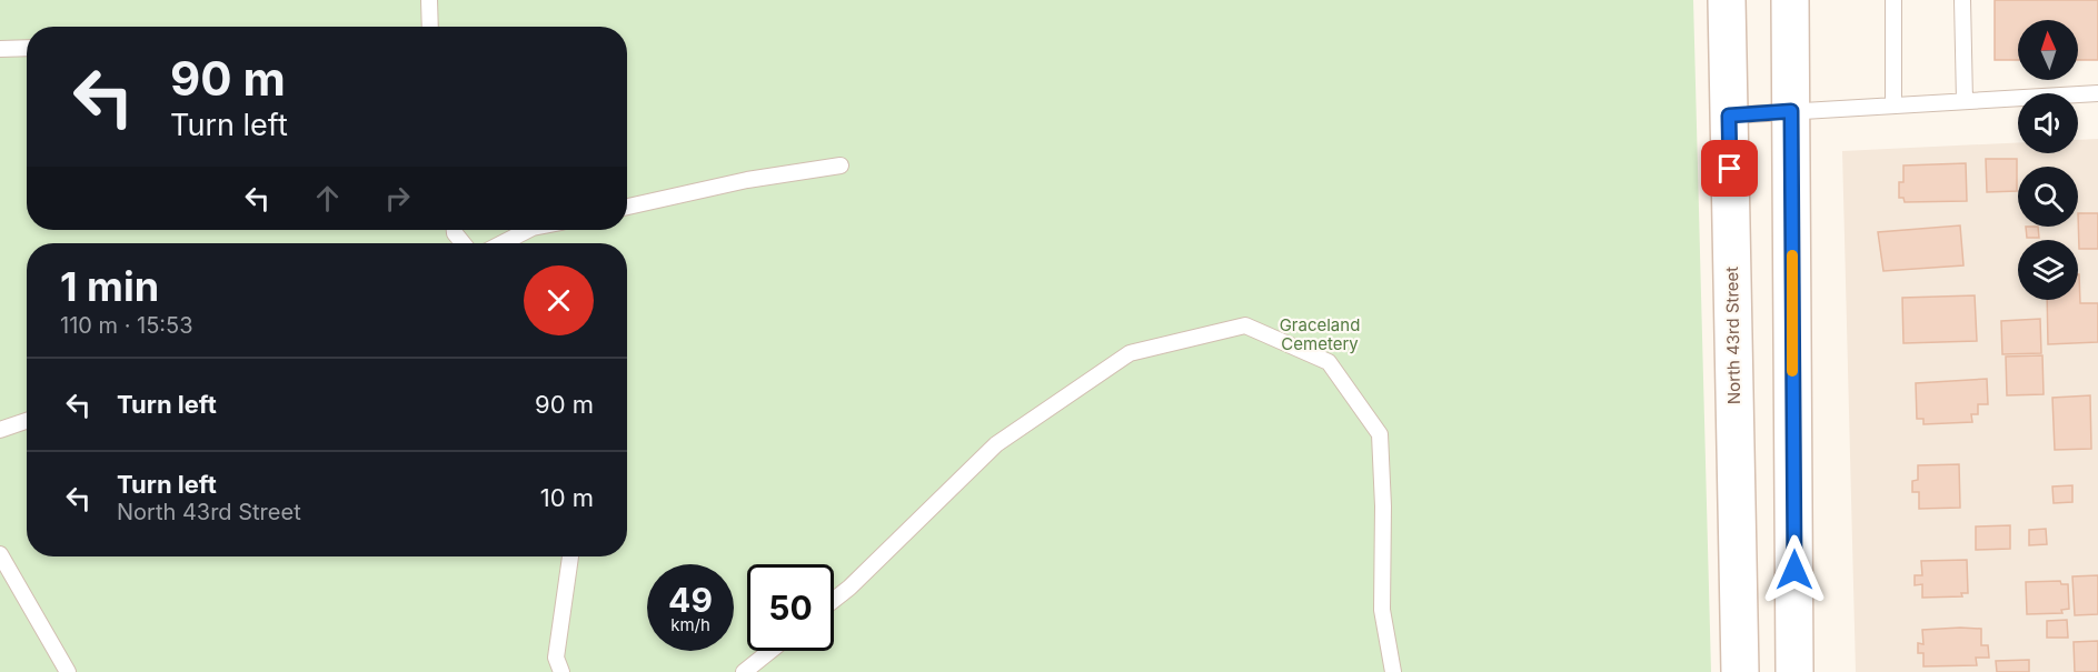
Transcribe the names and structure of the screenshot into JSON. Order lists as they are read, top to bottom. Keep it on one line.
{"streets":{"main road":["North 43rd Street"]},"parks":["Graceland Cemetery"],"north":"top","page":{"turn":["90 m","Turn left"],"heading":["1 min","110 m · 15:53"],"list":[{"name":"Turn left","value":"90 m"},{"name":"Turn left","note":"North 43rd Street","value":"10 m"}],"speed":"49 km/h","limit":"50"}}
